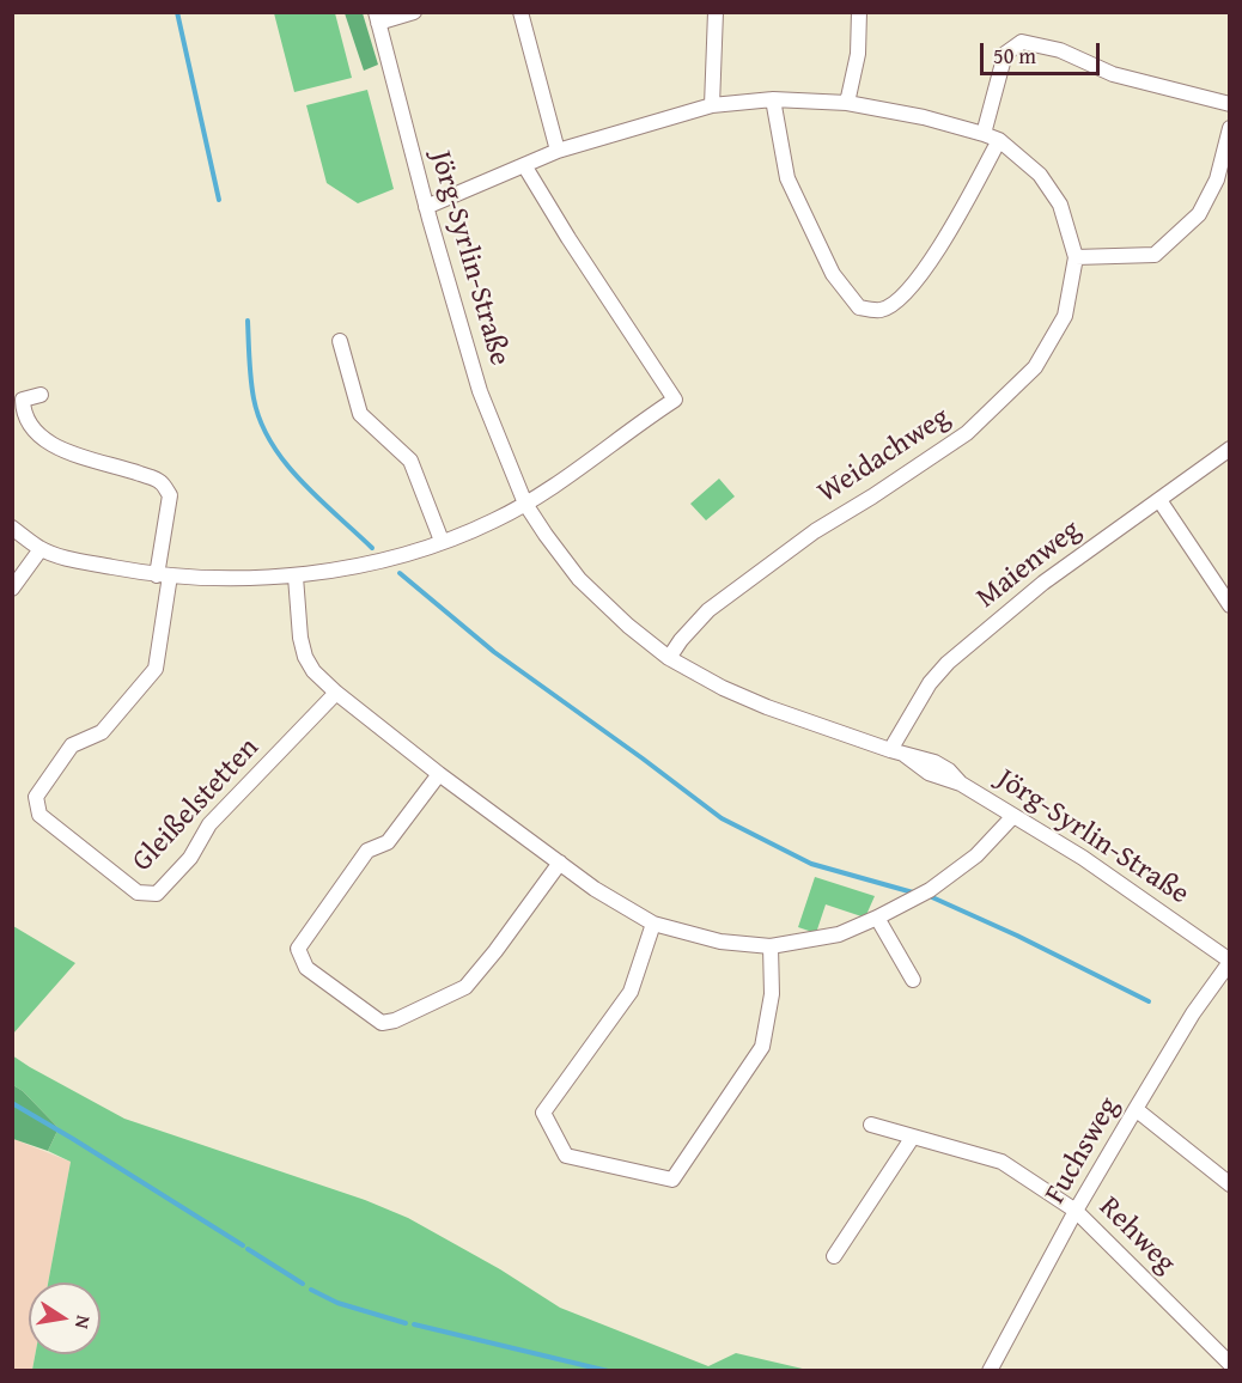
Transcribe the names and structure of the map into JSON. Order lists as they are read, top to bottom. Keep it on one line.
{"streets":{"street":["Jörg-Syrlin-Straße","Weidachweg","Maienweg","Gleißelstetten","Fuchsweg","Rehweg"]},"crossings":[["Jörg-Syrlin-Straße","Weidachweg"],["Jörg-Syrlin-Straße","Maienweg"],["Jörg-Syrlin-Straße","Fuchsweg"],["Fuchsweg","Rehweg"]],"scale_bar":"50 m","north":"right"}
